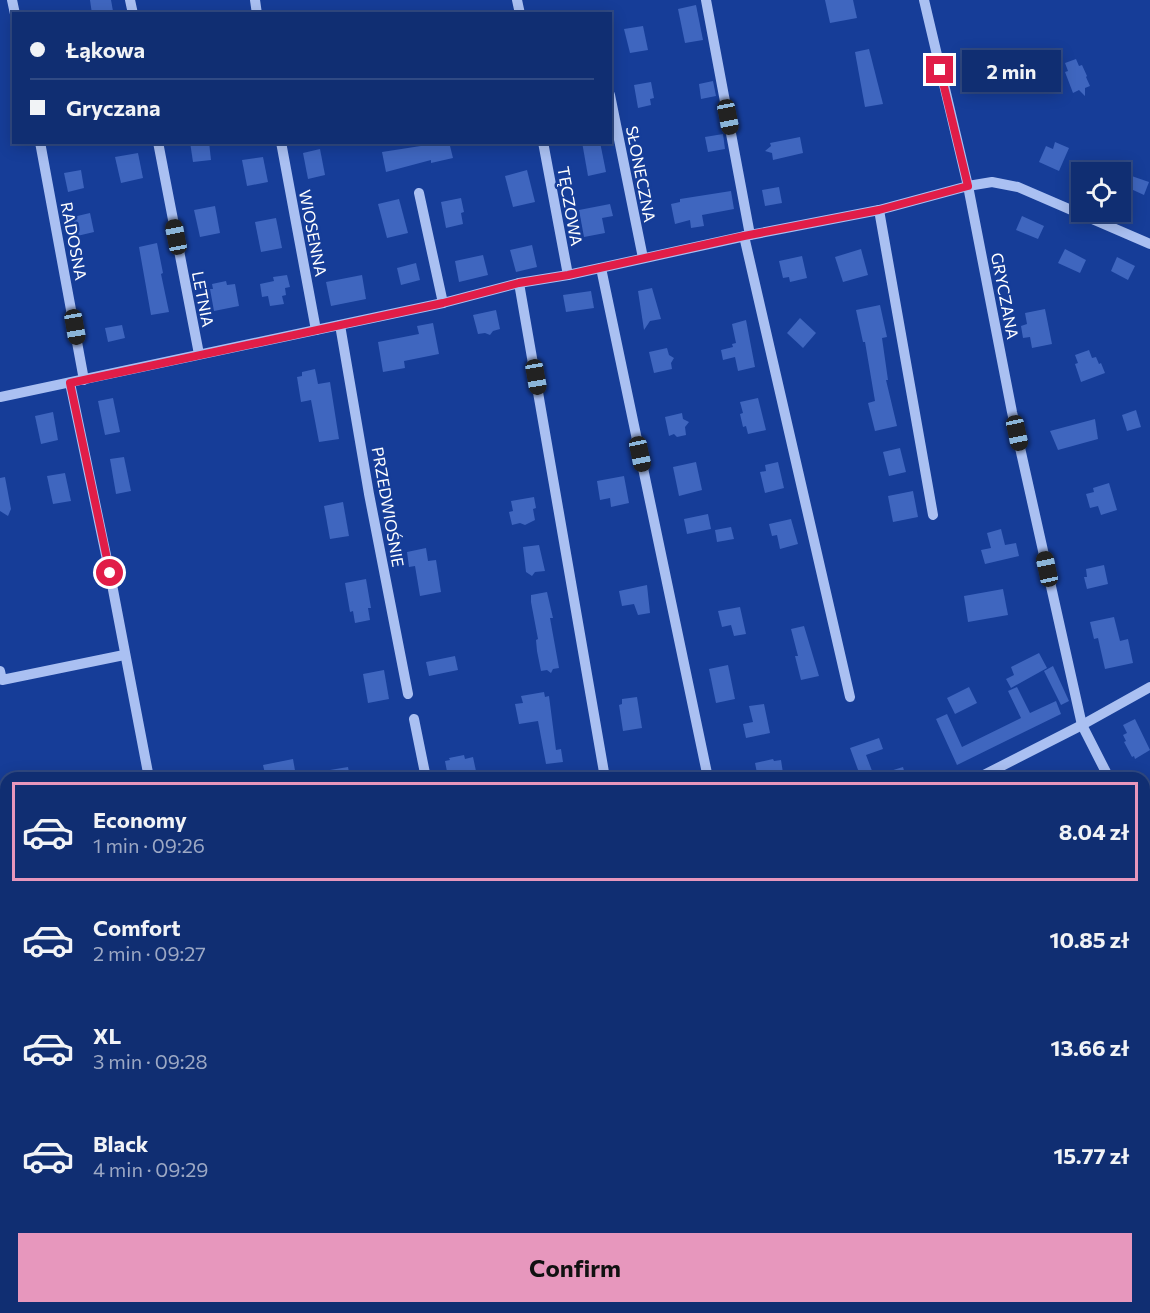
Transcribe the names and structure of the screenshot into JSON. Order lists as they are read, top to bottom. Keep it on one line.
{"streets":{"street":["SŁONECZNA","TĘCZOWA","WIOSENNA","RADOSNA","GRYCZANA","LETNIA","PRZEDWIOŚNIE"]},"page":{"banner":["Łąkowa","Gryczana"],"bubble":"2 min","list":[{"name":"Economy","note":"1 min · 09:26","value":"8.04 zł"},{"name":"Comfort","note":"2 min · 09:27","value":"10.85 zł"},{"name":"XL","note":"3 min · 09:28","value":"13.66 zł"},{"name":"Black","note":"4 min · 09:29","value":"15.77 zł"}],"buttons":"Confirm"}}
